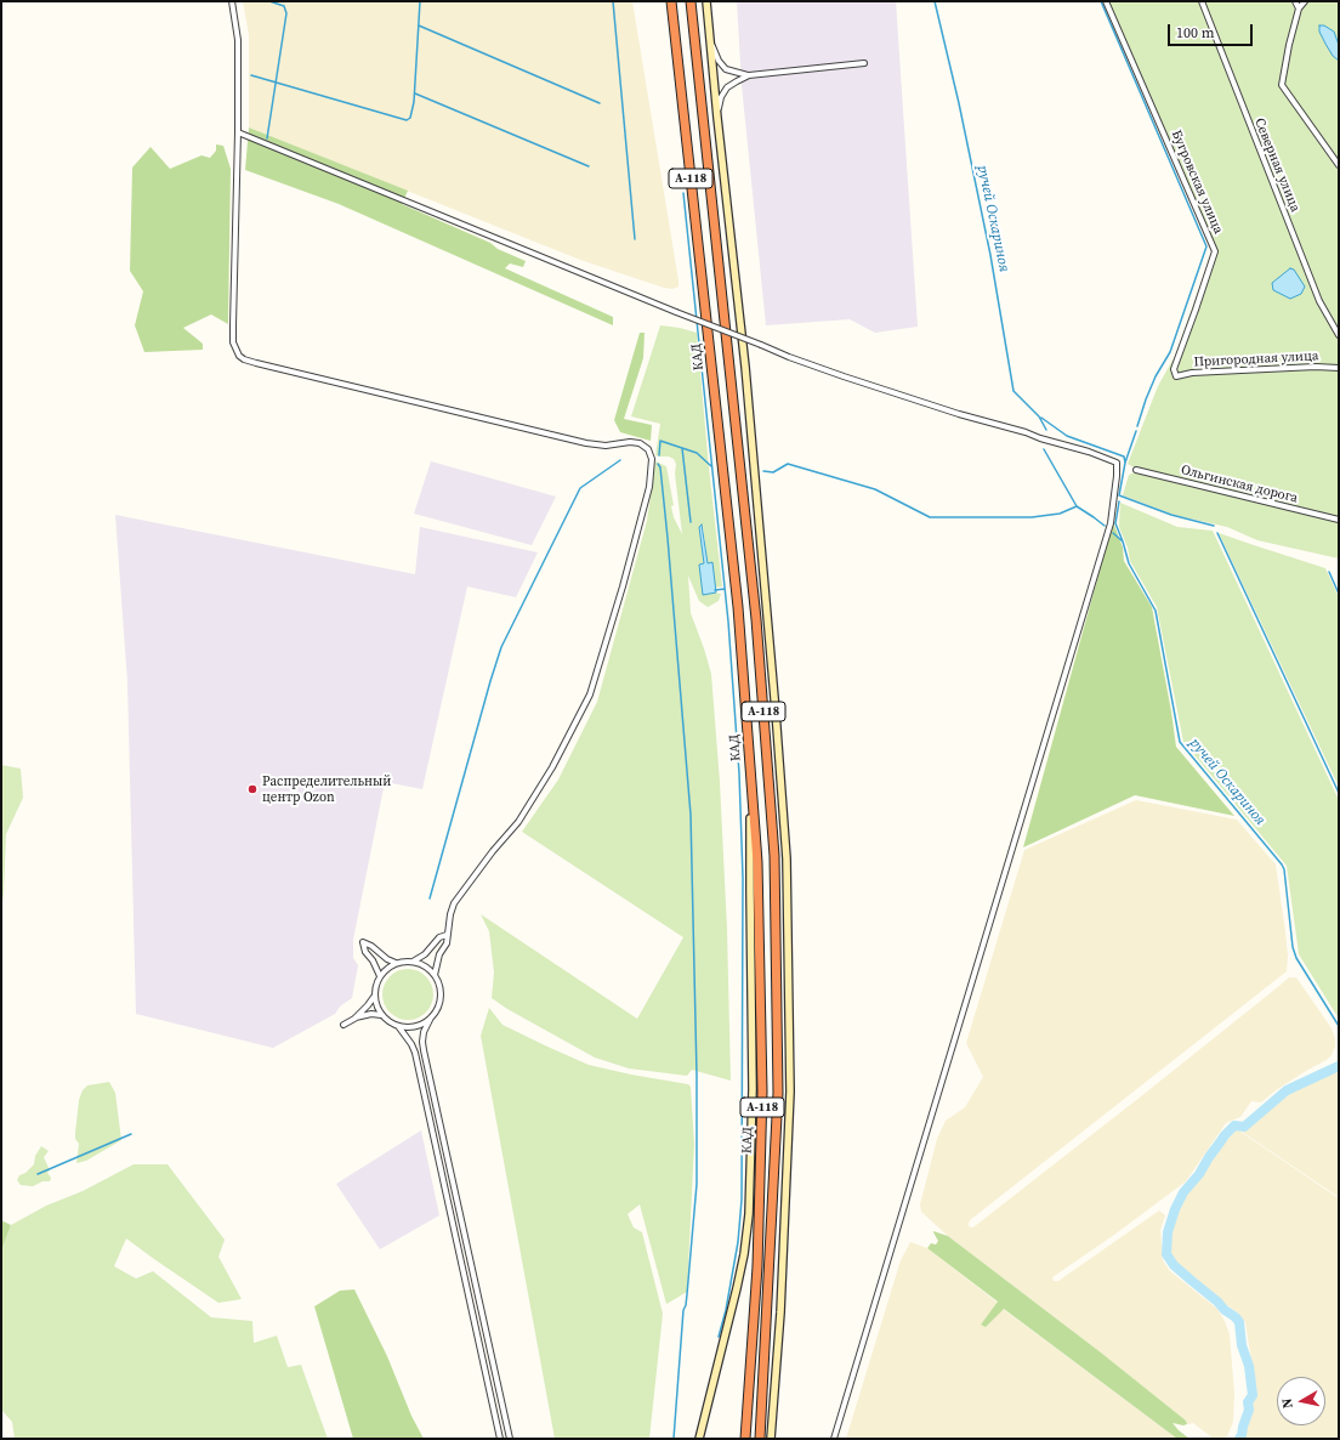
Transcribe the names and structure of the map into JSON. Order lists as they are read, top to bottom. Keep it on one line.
{"streets":{"highway":["А-118","КАД"],"street":["Северная улица","Бугровская улица","Пригородная улица","Ольгинская дорога"]},"crossings":[["Бугровская улица","Пригородная улица"]],"water":["ручей Оскариноя"],"places":["Распределительный центр Ozon"],"scale_bar":"100 m","north":"left"}
